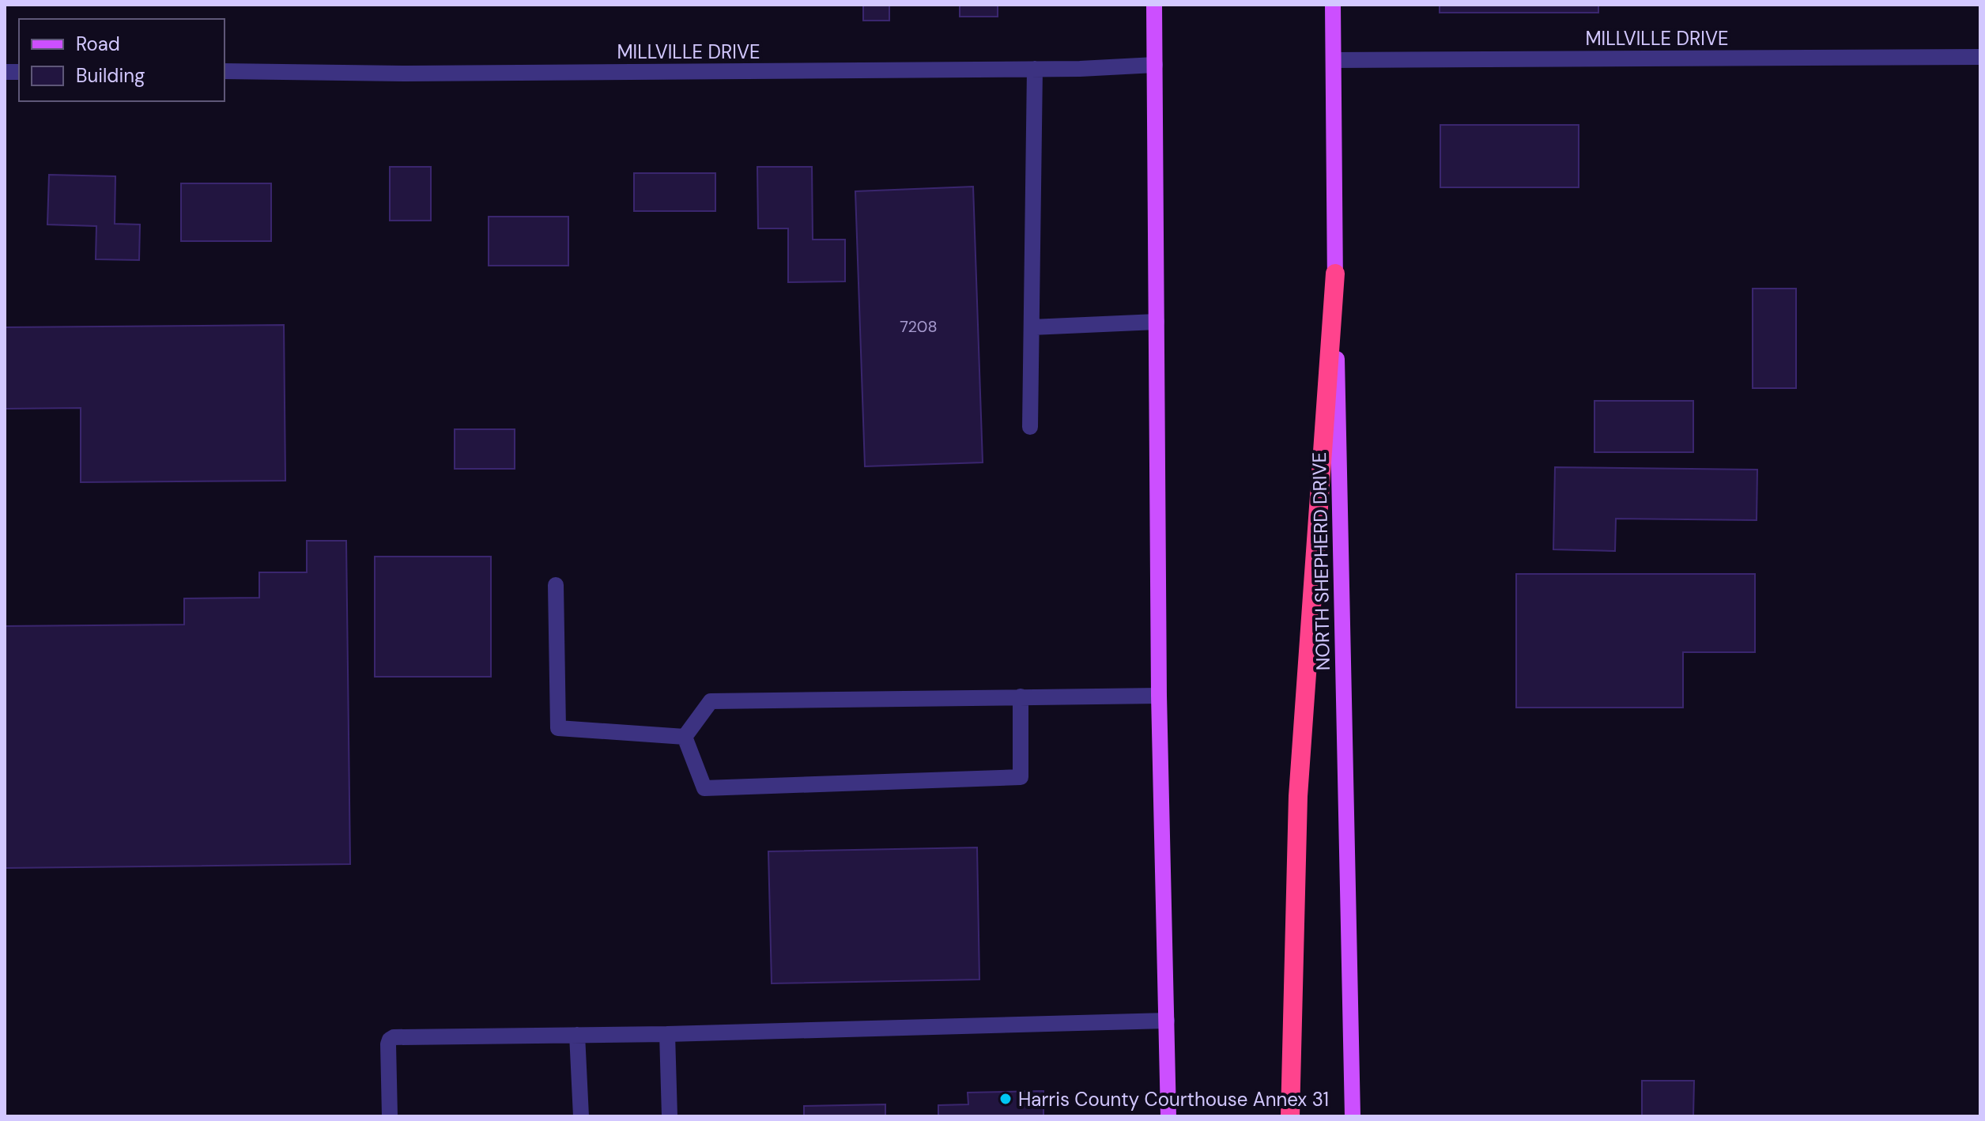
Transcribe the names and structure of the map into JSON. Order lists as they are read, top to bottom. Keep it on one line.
{"streets":{"main road":["NORTH SHEPHERD DRIVE"],"street":["MILLVILLE DRIVE"]},"crossings":[["MILLVILLE DRIVE","NORTH SHEPHERD DRIVE"]],"places":["Harris County Courthouse Annex 31"],"house_numbers":["7208"],"legend":["Road","Building"]}
